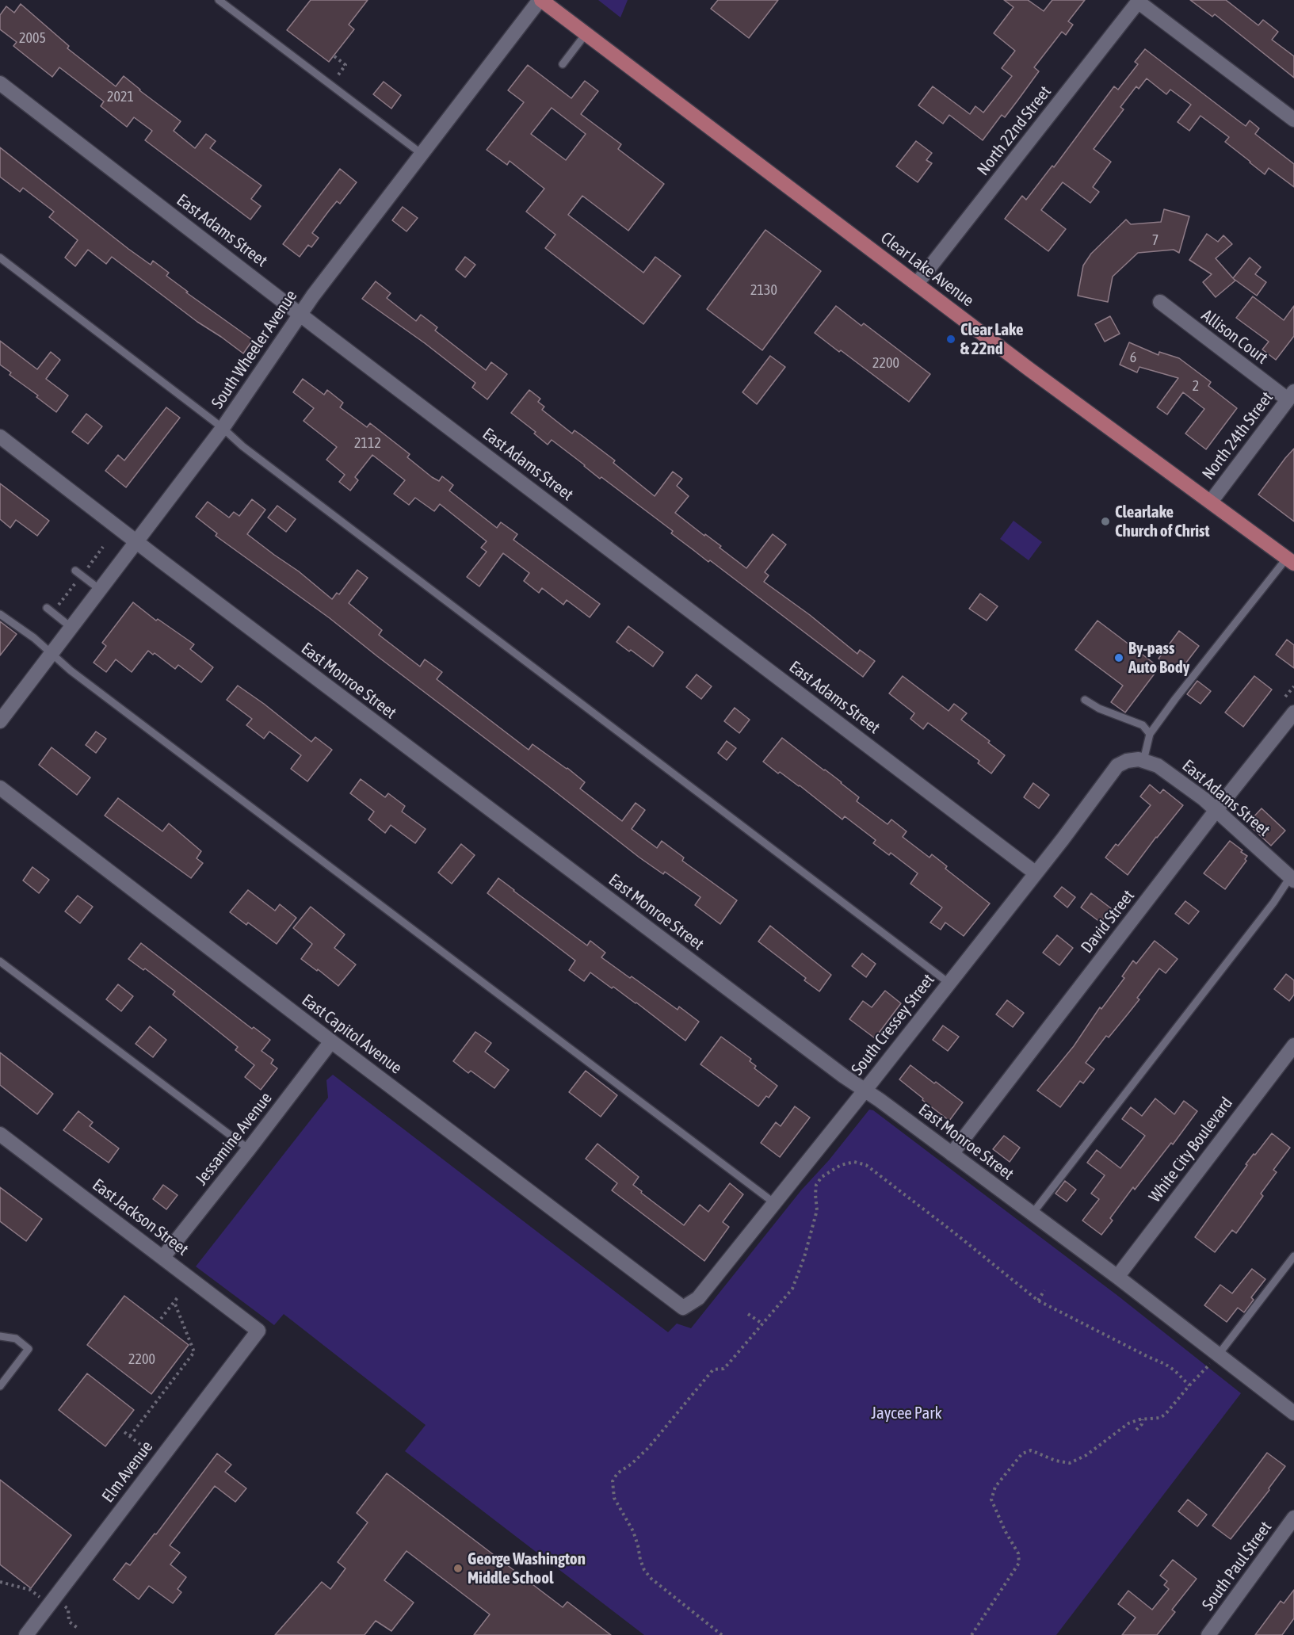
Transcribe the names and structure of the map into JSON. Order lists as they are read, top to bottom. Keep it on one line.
{"streets":{"main road":["Clear Lake Avenue"],"street":["North 22nd Street","East Adams Street","Allison Court","South Wheeler Avenue","North 24th Street","East Monroe Street","David Street","South Cressey Street","East Capitol Avenue","Jessamine Avenue","White City Boulevard","East Jackson Street","Elm Avenue","South Paul Street"]},"crossings":[["North 22nd Street","Clear Lake Avenue"],["East Adams Street","South Wheeler Avenue"],["East Adams Street","David Street"],["East Adams Street","South Cressey Street"],["Clear Lake Avenue","South Wheeler Avenue"],["Clear Lake Avenue","North 24th Street"],["Allison Court","North 24th Street"],["South Wheeler Avenue","East Monroe Street"],["East Monroe Street","David Street"],["East Monroe Street","South Cressey Street"],["East Monroe Street","White City Boulevard"],["South Cressey Street","East Capitol Avenue"],["East Capitol Avenue","Jessamine Avenue"],["Jessamine Avenue","East Jackson Street"],["East Jackson Street","Elm Avenue"]],"parks":["Jaycee Park"],"places":["Clear Lake & 22nd","Clearlake Church of Christ","By-pass Auto Body","George Washington Middle School"],"house_numbers":["2005","2021","7","2130","6","2200","2","2112","2200"]}
